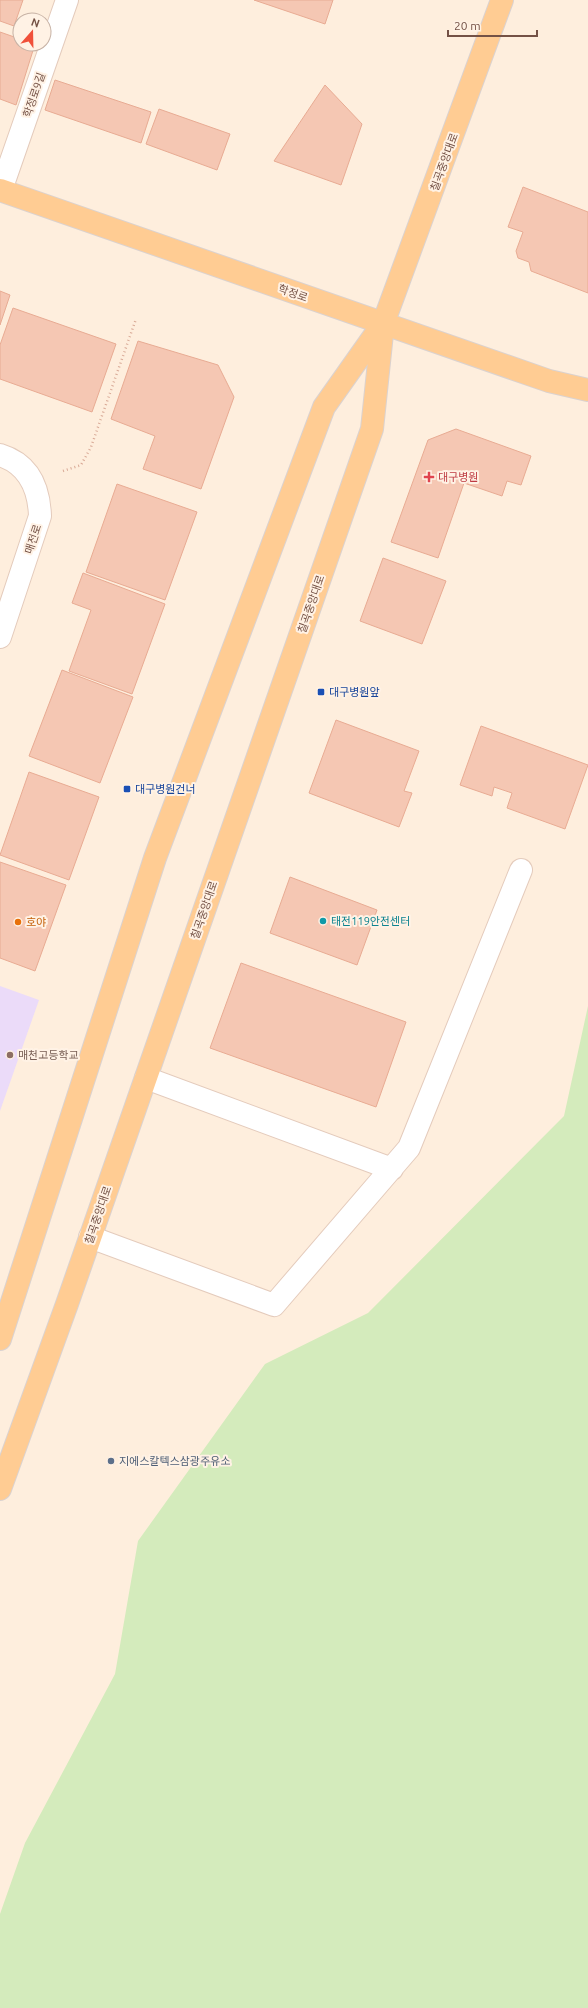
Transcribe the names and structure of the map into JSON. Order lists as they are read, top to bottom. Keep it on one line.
{"streets":{"main road":["칠곡중앙대로","학정로"],"street":["학정로9길","매전로"]},"crossings":[["학정로9길","학정로"],["칠곡중앙대로","학정로"]],"places":{"health":["대구병원"],"transit":["대구병원앞","대구병원건너"],"other":["태전119안전센터","호야","매천고등학교","지에스칼텍스삼광주유소"]},"scale_bar":"20 m","north":"top"}
